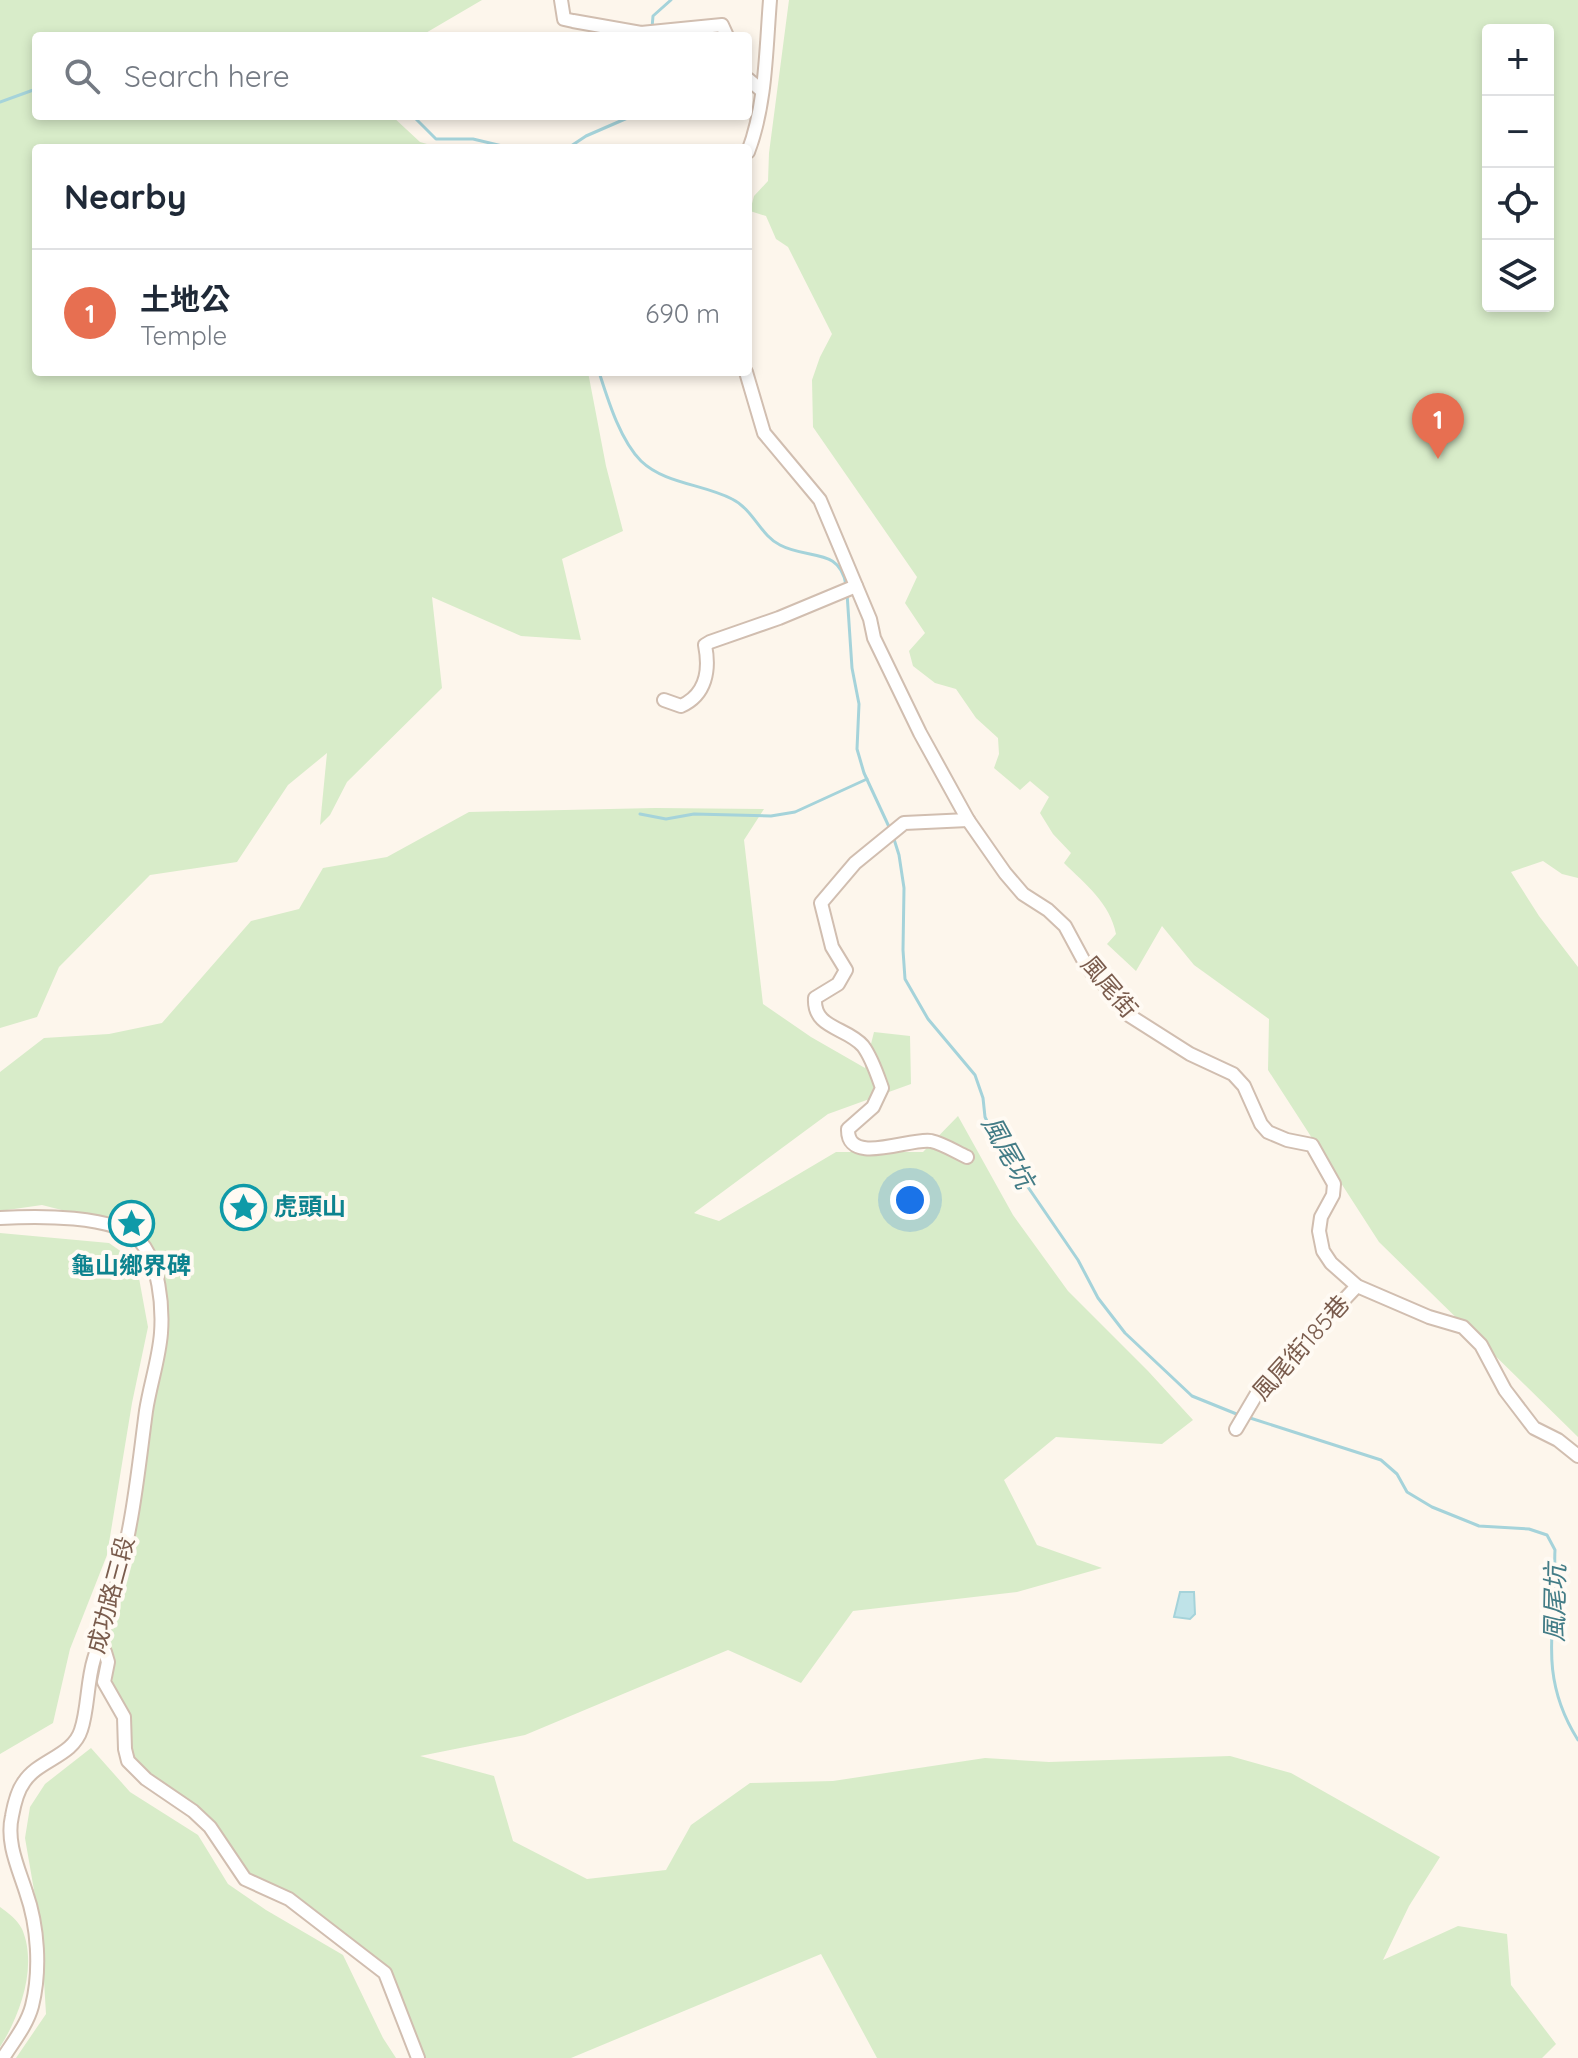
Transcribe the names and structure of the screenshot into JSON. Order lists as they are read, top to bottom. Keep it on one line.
{"streets":{"street":["風尾街","風尾街185巷","成功路三段"]},"crossings":[["風尾街","風尾街185巷"]],"water":["風尾坑"],"places":{"place":["虎頭山","龜山鄉界碑"]},"page":{"map_buttons":["+","−"],"search":"Search here","heading":"Nearby","list":[{"mark":"1","name":"土地公","note":"Temple","value":"690 m"}],"pins":"1"}}
